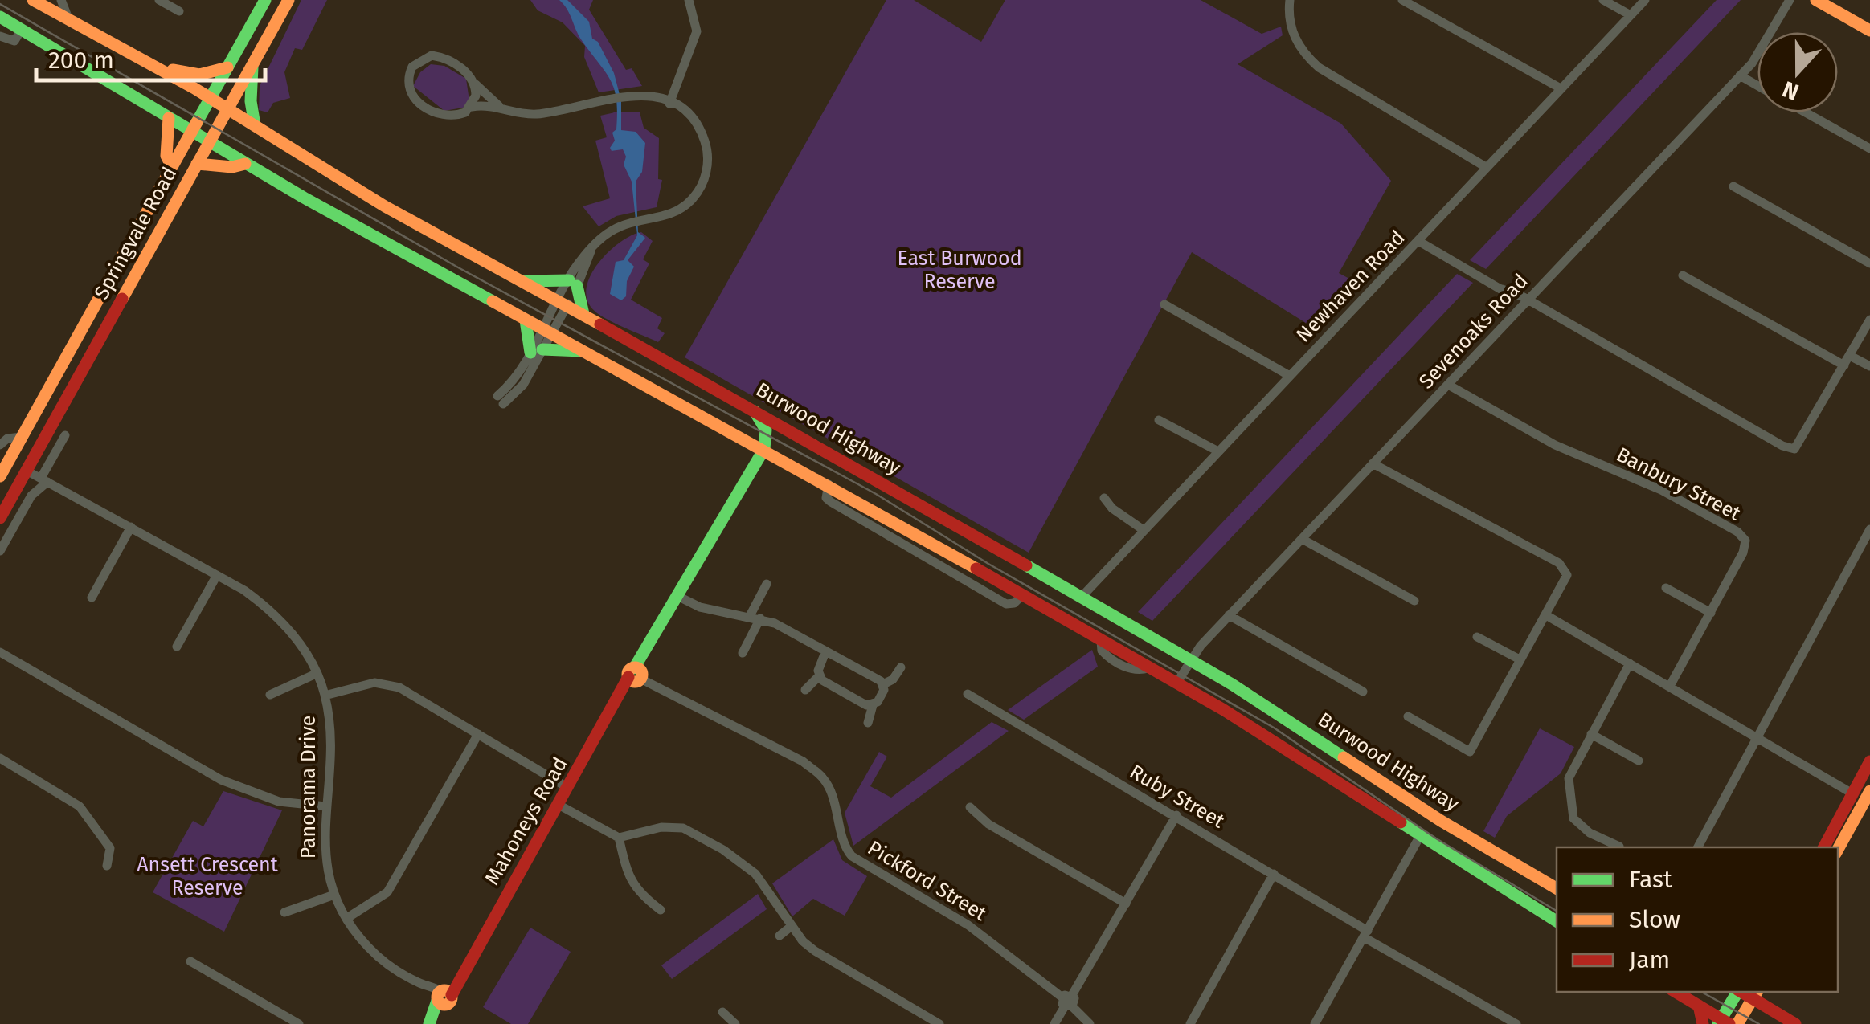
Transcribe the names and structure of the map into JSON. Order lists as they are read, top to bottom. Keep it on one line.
{"streets":{"main road":["Springvale Road","Burwood Highway","Mahoneys Road"],"street":["Newhaven Road","Sevenoaks Road","Banbury Street","Panorama Drive","Ruby Street","Pickford Street"]},"crossings":[["Springvale Road","Burwood Highway"],["Springvale Road","Panorama Drive"],["Newhaven Road","Burwood Highway"],["Sevenoaks Road","Burwood Highway"],["Sevenoaks Road","Banbury Street"],["Panorama Drive","Mahoneys Road"],["Mahoneys Road","Pickford Street"]],"parks":["East Burwood Reserve","Ansett Crescent Reserve"],"legend":["Fast","Slow","Jam"],"scale_bar":"200 m","north":"bottom"}
